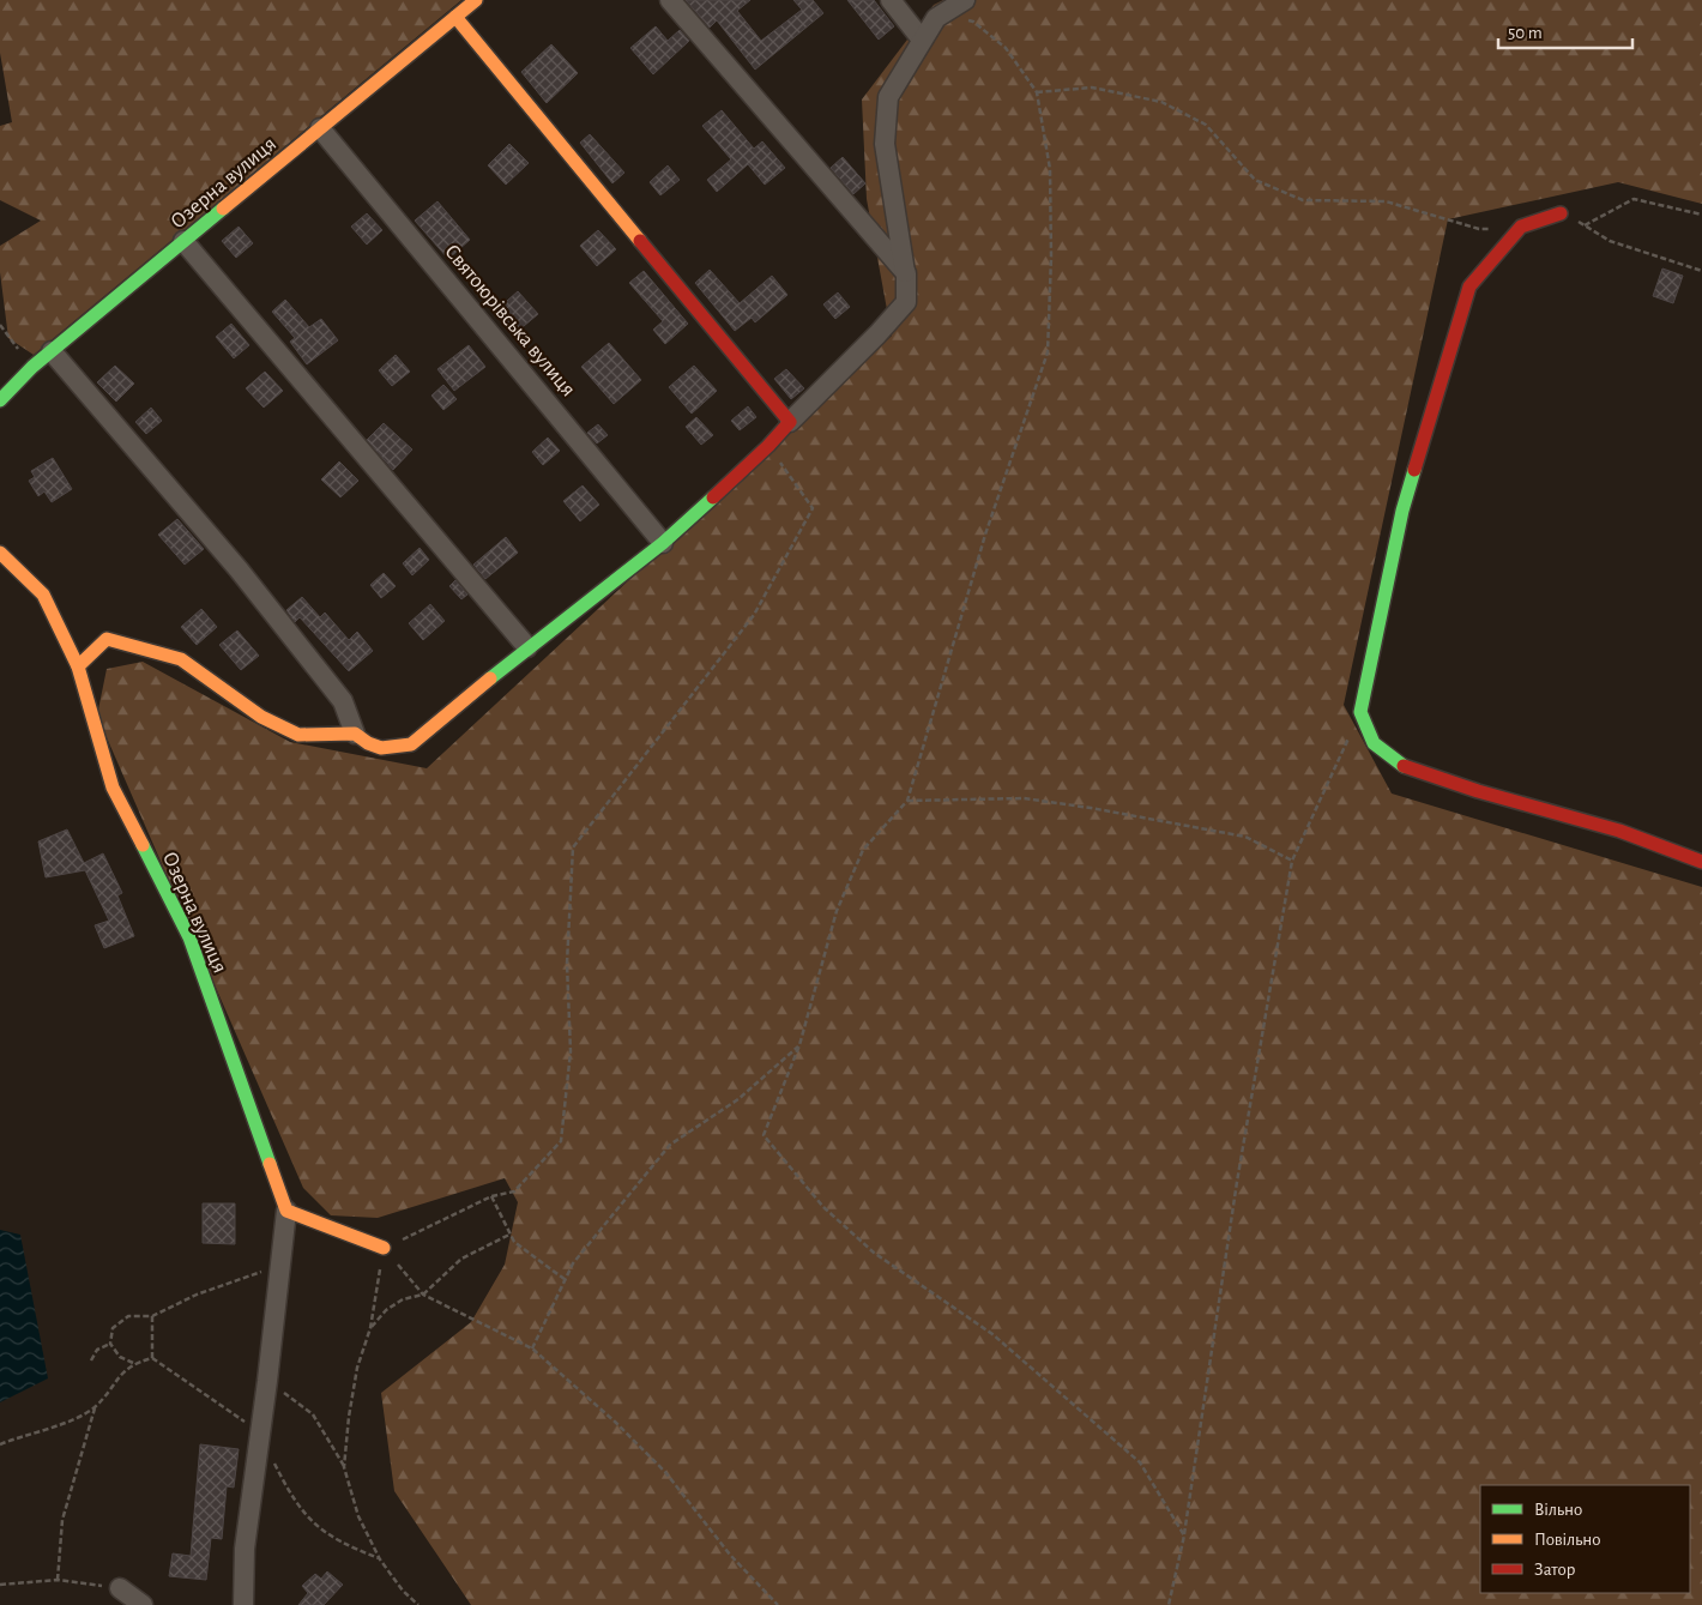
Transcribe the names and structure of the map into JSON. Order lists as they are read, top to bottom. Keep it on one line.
{"streets":{"street":["Озерна вулиця","Святоюрівська вулиця"]},"crossings":[["Озерна вулиця","Святоюрівська вулиця"]],"legend":["Вільно","Повільно","Затор"],"scale_bar":"50 m"}
